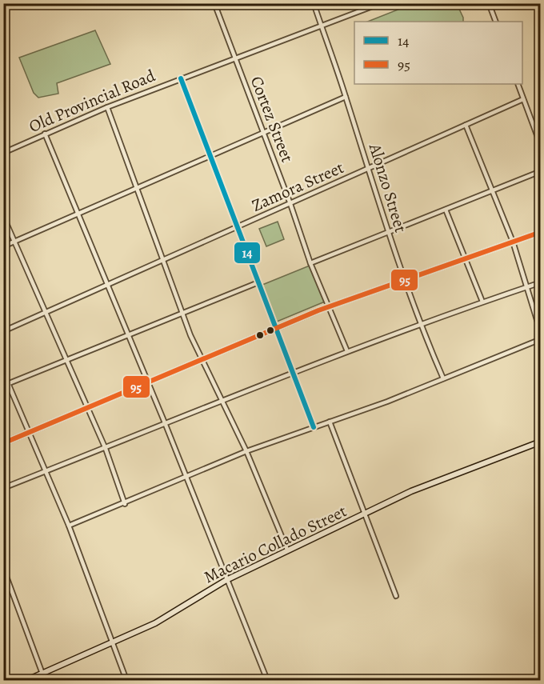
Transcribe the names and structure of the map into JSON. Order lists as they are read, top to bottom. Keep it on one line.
{"streets":{"main road":["Macario Collado Street"],"street":["Old Provincial Road","Cortez Street","Zamora Street","Alonzo Street"]},"crossings":[["Old Provincial Road","Cortez Street"],["Old Provincial Road","Alonzo Street"],["Cortez Street","Zamora Street"],["Zamora Street","Alonzo Street"]],"lines":["transit line 14","transit line 95"],"legend":["14","95"]}
